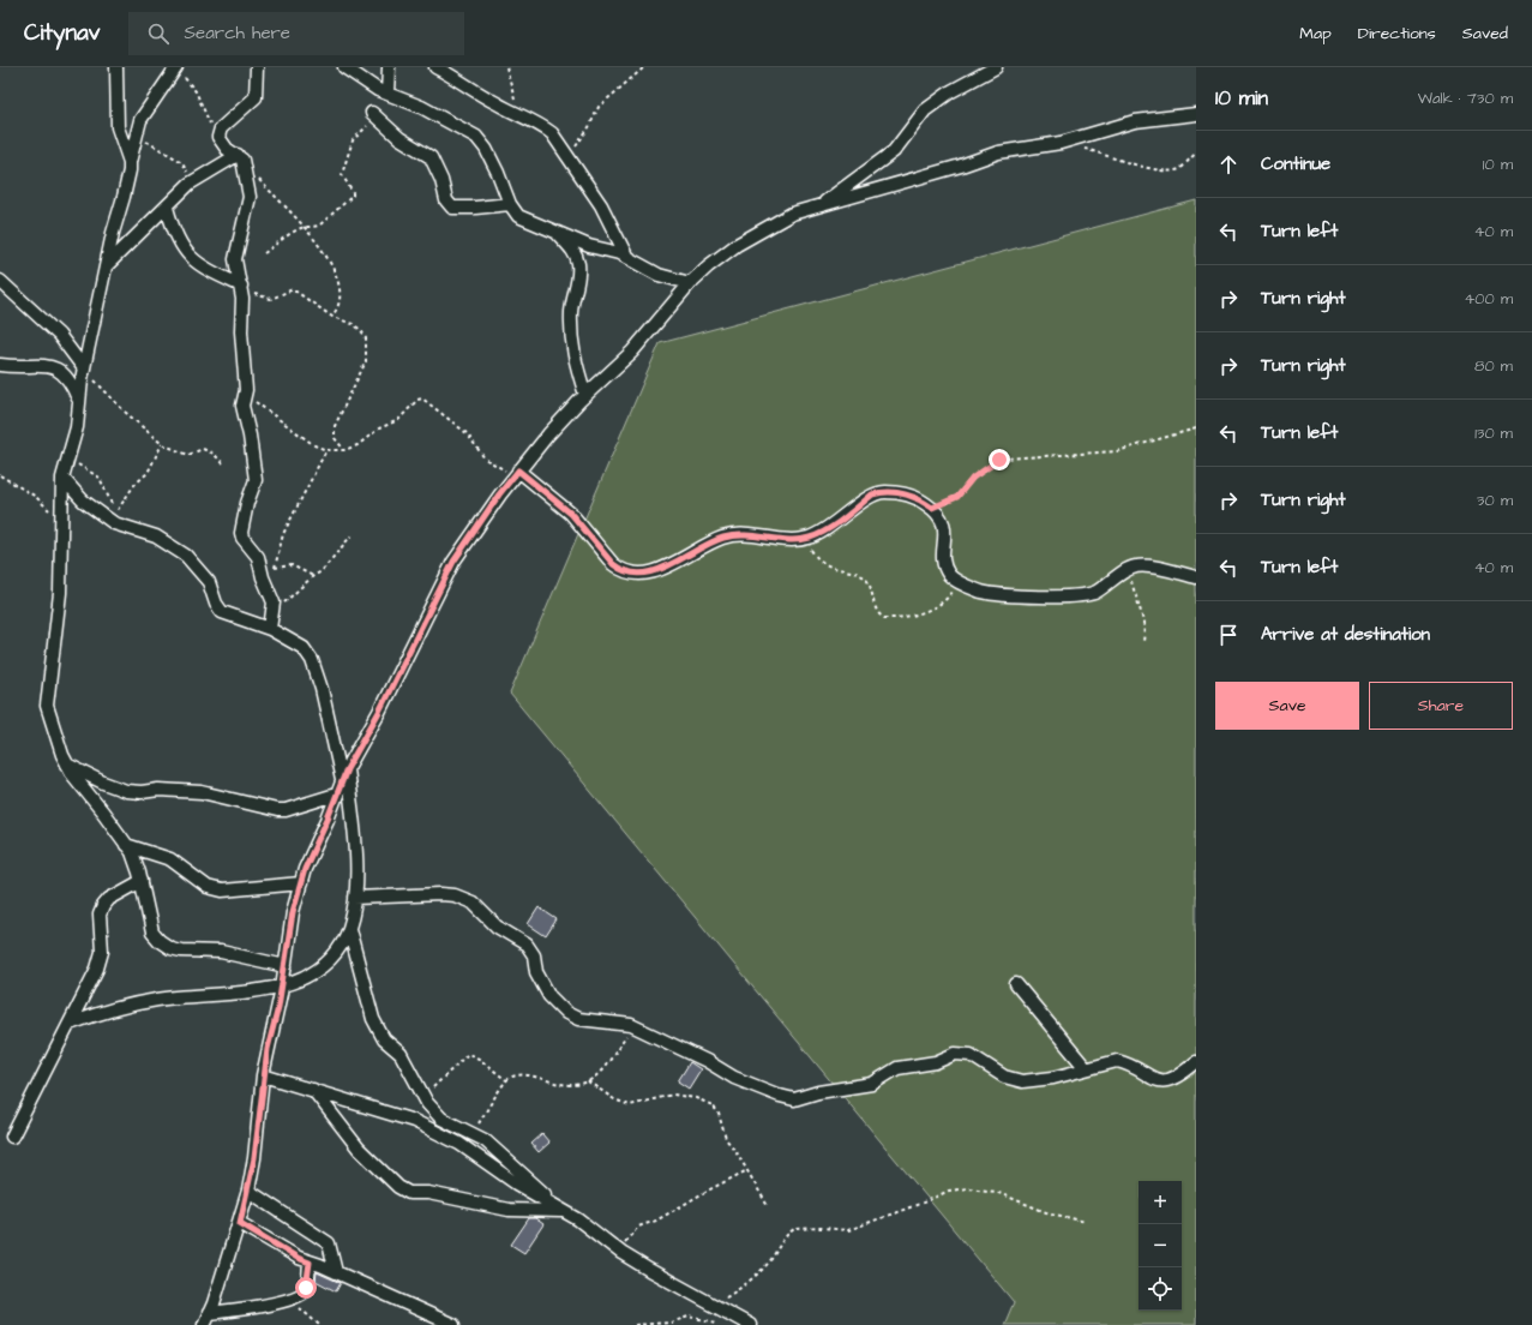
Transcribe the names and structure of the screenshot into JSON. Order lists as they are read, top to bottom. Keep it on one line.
{"page":{"header":"Citynav","search":"Search here","nav":["Map","Directions","Saved"],"heading":["10 min","Walk · 730 m"],"list":[["Continue","10 m"],["Turn left","40 m"],["Turn right","400 m"],["Turn right","80 m"],["Turn left","130 m"],["Turn right","30 m"],["Turn left","40 m"],"Arrive at destination"],"buttons":["Save","Share"],"map_buttons":["+","−"]}}
